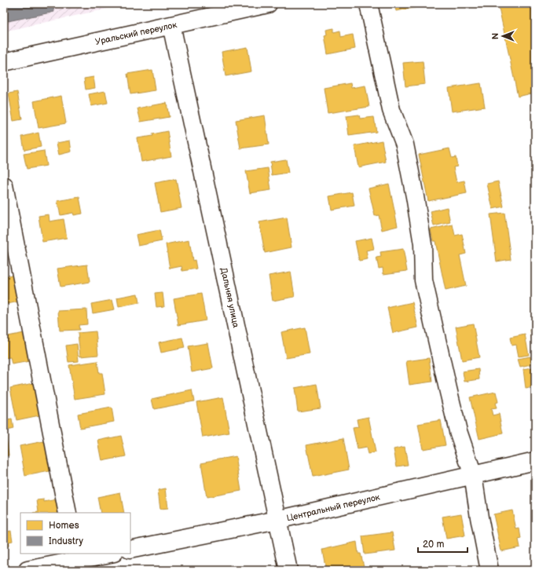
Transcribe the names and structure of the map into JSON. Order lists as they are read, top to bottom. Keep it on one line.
{"streets":{"street":["Уральский переулок","Дальняя улица","Центральный переулок"]},"crossings":[["Уральский переулок","Дальняя улица"],["Дальняя улица","Центральный переулок"]],"legend":["Homes","Industry"],"scale_bar":"20 m","north":"left"}
